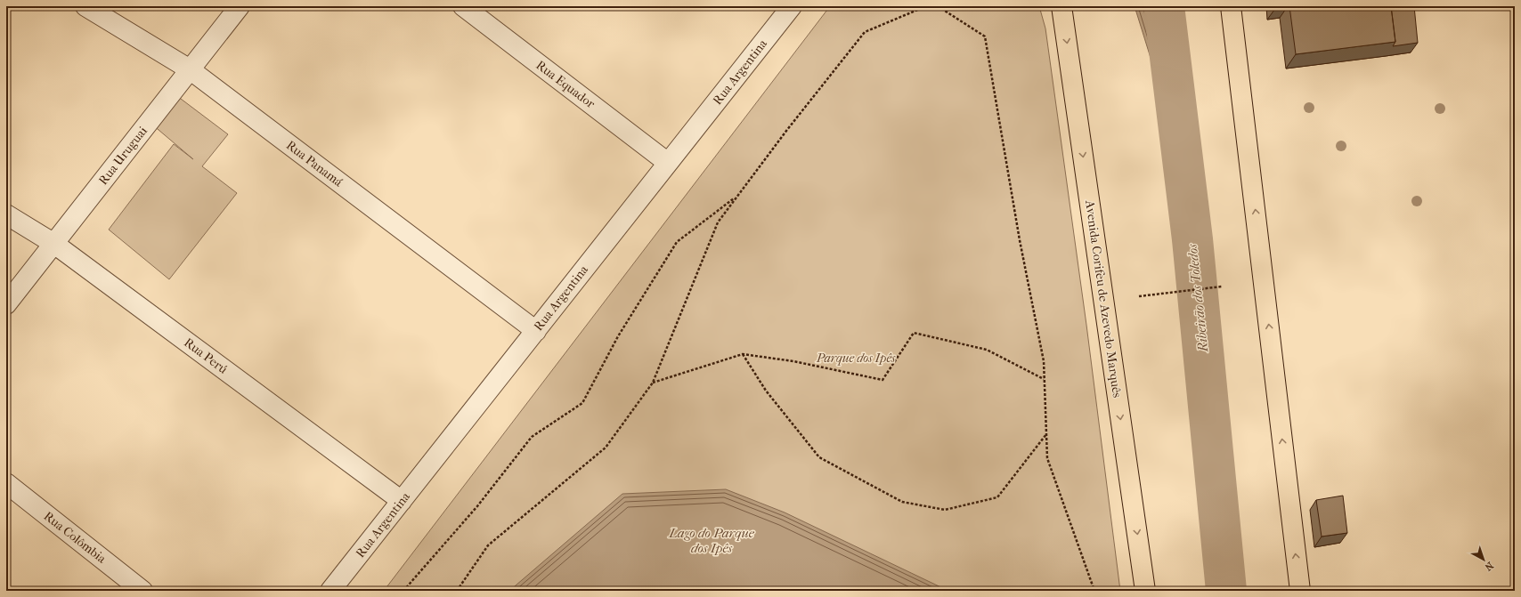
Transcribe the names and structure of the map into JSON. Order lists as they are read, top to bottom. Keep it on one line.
{"streets":{"main road":["Avenida Corifeu de Azevedo Marquês"],"street":["Rua Argentina","Rua Equador","Rua Uruguai","Rua Panamá","Rua Perú","Rua Colômbia"]},"crossings":[["Rua Argentina","Rua Equador"],["Rua Argentina","Rua Panamá"],["Rua Argentina","Rua Perú"],["Rua Uruguai","Rua Panamá"],["Rua Uruguai","Rua Perú"]],"water":["Ribeirão dos Toledos","Lago do Parque dos Ipês"],"parks":["Parque dos Ipês"],"north":"bottom right"}
